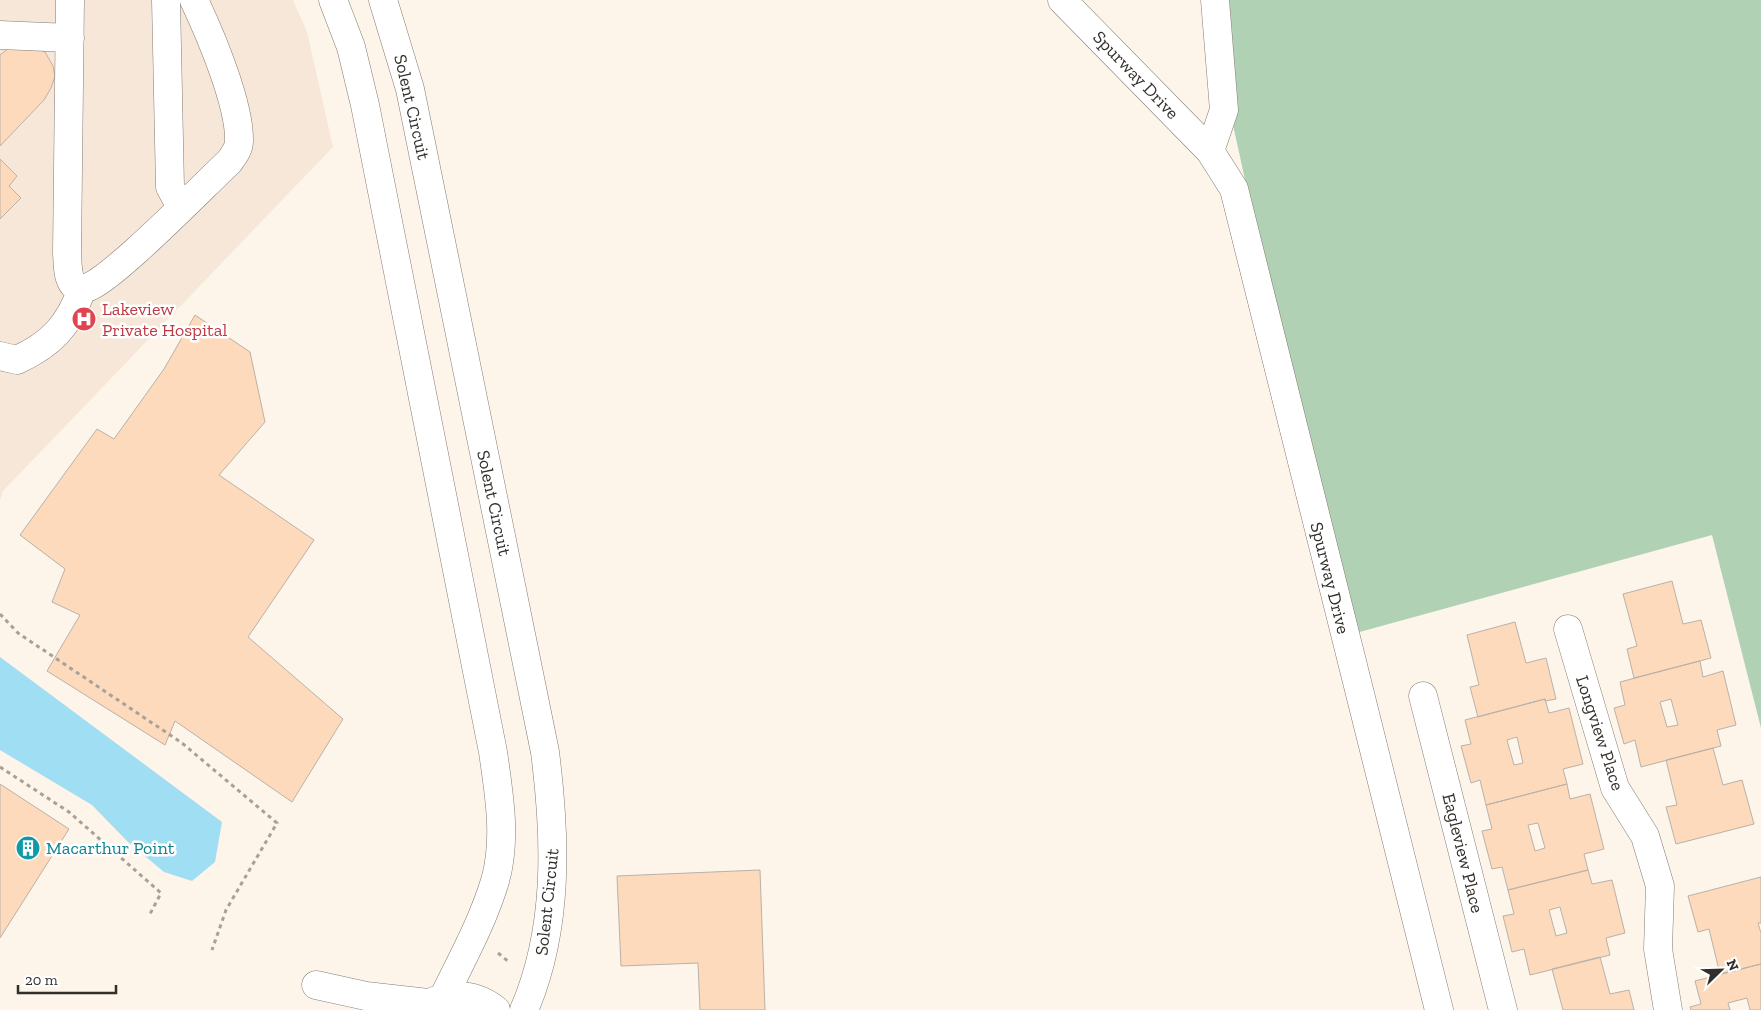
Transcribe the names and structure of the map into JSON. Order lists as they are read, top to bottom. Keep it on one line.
{"streets":{"street":["Spurway Drive","Solent Circuit","Longview Place","Eagleview Place"]},"places":{"hospital":["Lakeview Private Hospital"],"building":["Macarthur Point"]},"scale_bar":"20 m","north":"top right"}
